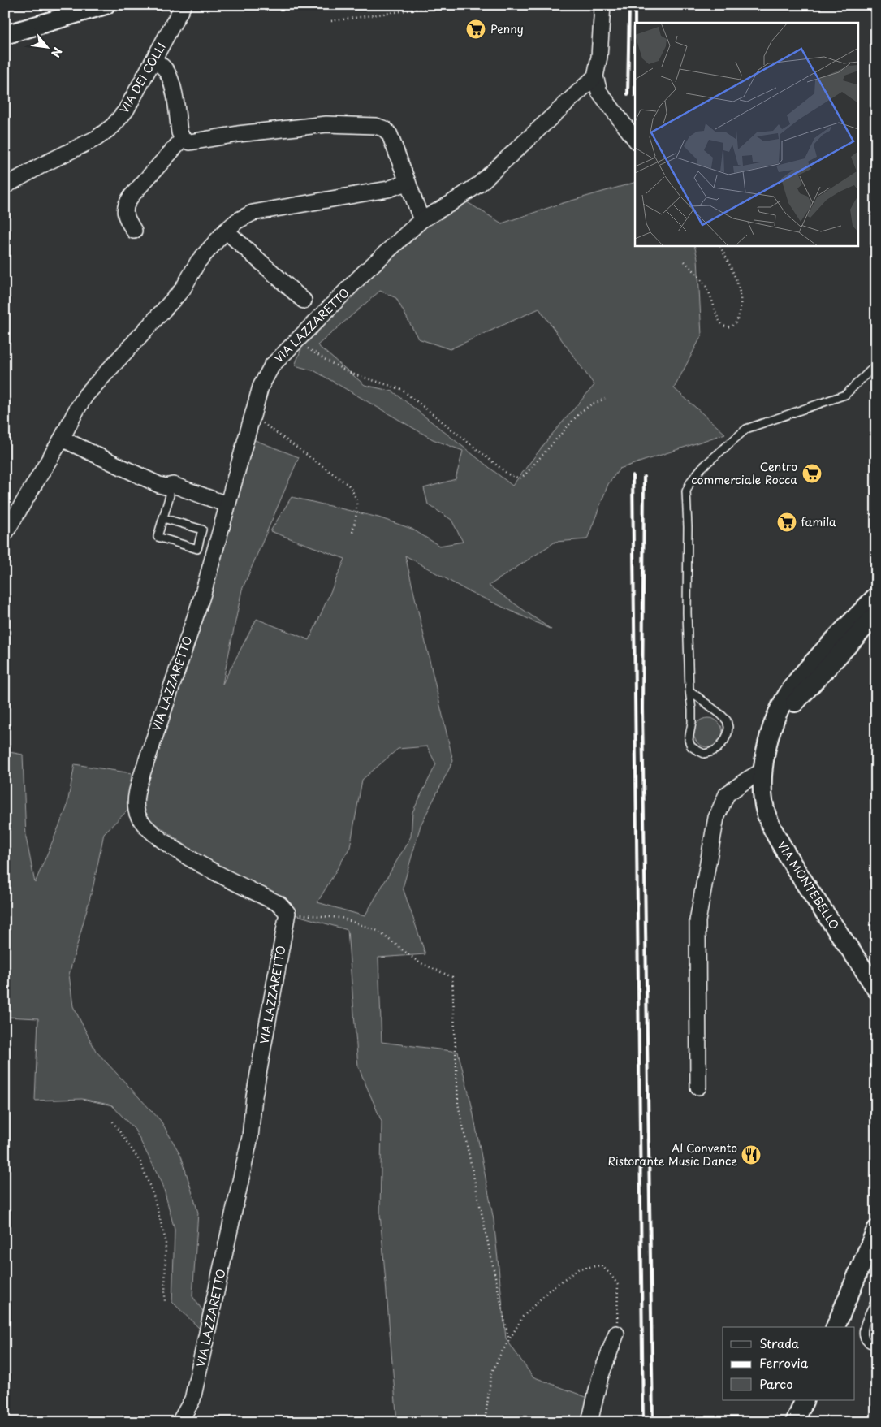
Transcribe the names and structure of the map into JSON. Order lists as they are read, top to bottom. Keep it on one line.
{"streets":{"street":["VIA DEI COLLI","VIA LAZZARETTO","VIA MONTEBELLO"]},"places":{"supermarket":["Penny","Centro commerciale Rocca","famila"],"restaurant":["Al Convento Ristorante Music Dance"]},"legend":["Strada","Ferrovia","Parco"],"north":"bottom right"}
